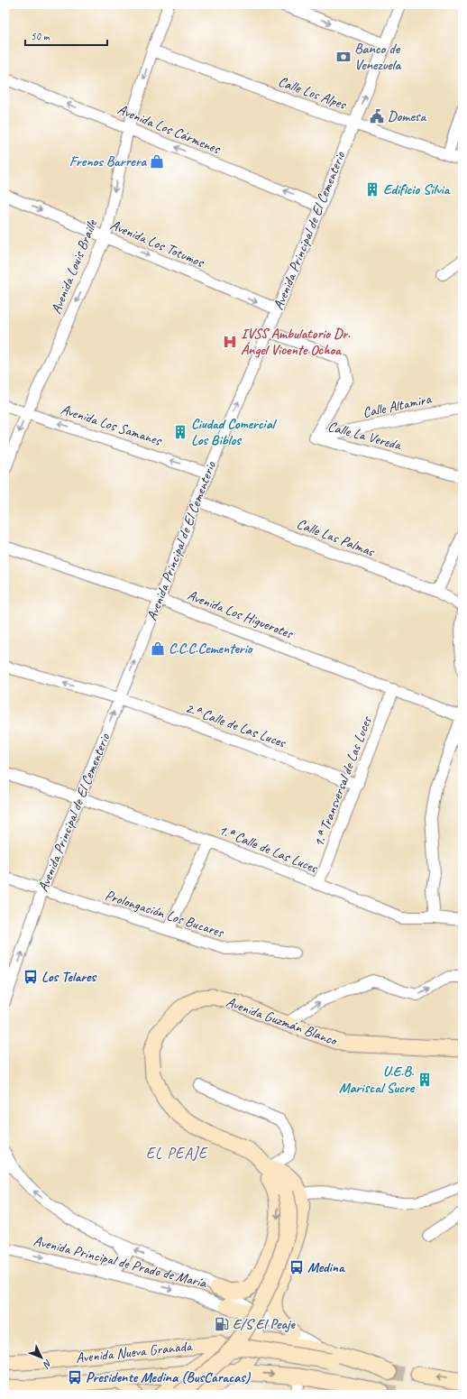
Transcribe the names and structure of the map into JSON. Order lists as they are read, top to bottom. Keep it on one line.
{"streets":{"street":["Calle Los Alpes","Avenida Los Cármenes","Avenida Principal de El Cementerio","Avenida Los Totumos","Avenida Louis Braille","Calle Altamira","Avenida Los Samanes","Calle La Vereda","Calle Las Palmas","Avenida Los Higuerotes","2.ª Calle de Las Luces","1.ª Transversal de Las Luces","1.ª Calle de Las Luces","Prolongación Los Bucares","Avenida Guzmán Blanco","Avenida Principal de Prado de María","Avenida Nueva Granada"]},"crossings":[["Calle Los Alpes","Avenida Principal de El Cementerio"],["Calle Los Alpes","Avenida Louis Braille"],["Avenida Los Cármenes","Avenida Principal de El Cementerio"],["Avenida Los Cármenes","Avenida Louis Braille"],["Avenida Principal de El Cementerio","Avenida Los Totumos"],["Avenida Principal de El Cementerio","Avenida Los Samanes"],["Avenida Principal de El Cementerio","Calle La Vereda"],["Avenida Principal de El Cementerio","Calle Las Palmas"],["Avenida Principal de El Cementerio","Avenida Los Higuerotes"],["Avenida Principal de El Cementerio","2.ª Calle de Las Luces"],["Avenida Principal de El Cementerio","1.ª Calle de Las Luces"],["Avenida Principal de El Cementerio","Prolongación Los Bucares"],["Avenida Los Totumos","Avenida Louis Braille"],["Avenida Louis Braille","Avenida Los Samanes"],["Calle Altamira","Calle La Vereda"],["Avenida Los Higuerotes","1.ª Transversal de Las Luces"],["2.ª Calle de Las Luces","1.ª Transversal de Las Luces"],["1.ª Transversal de Las Luces","1.ª Calle de Las Luces"]],"one_way":["Avenida Los Cármenes","Avenida Principal de El Cementerio","Avenida Los Totumos","Avenida Louis Braille","Avenida Los Samanes"],"districts":["EL PEAJE"],"places":{"bank":["Banco de Venezuela"],"public building":["Domesa"],"shop":["Frenos Barrera","C.C.C.Cementerio"],"building":["Edificio Silvia","Ciudad Comercial Los Biblos","U.E.B. Mariscal Sucre"],"hospital":["IVSS Ambulatorio Dr. Ángel Vicente Ochoa"],"bus stop":["Los Telares","Medina","Presidente Medina (BusCaracas)"],"fuel station":["E/S El Peaje"]},"scale_bar":"50 m","north":"bottom right"}
